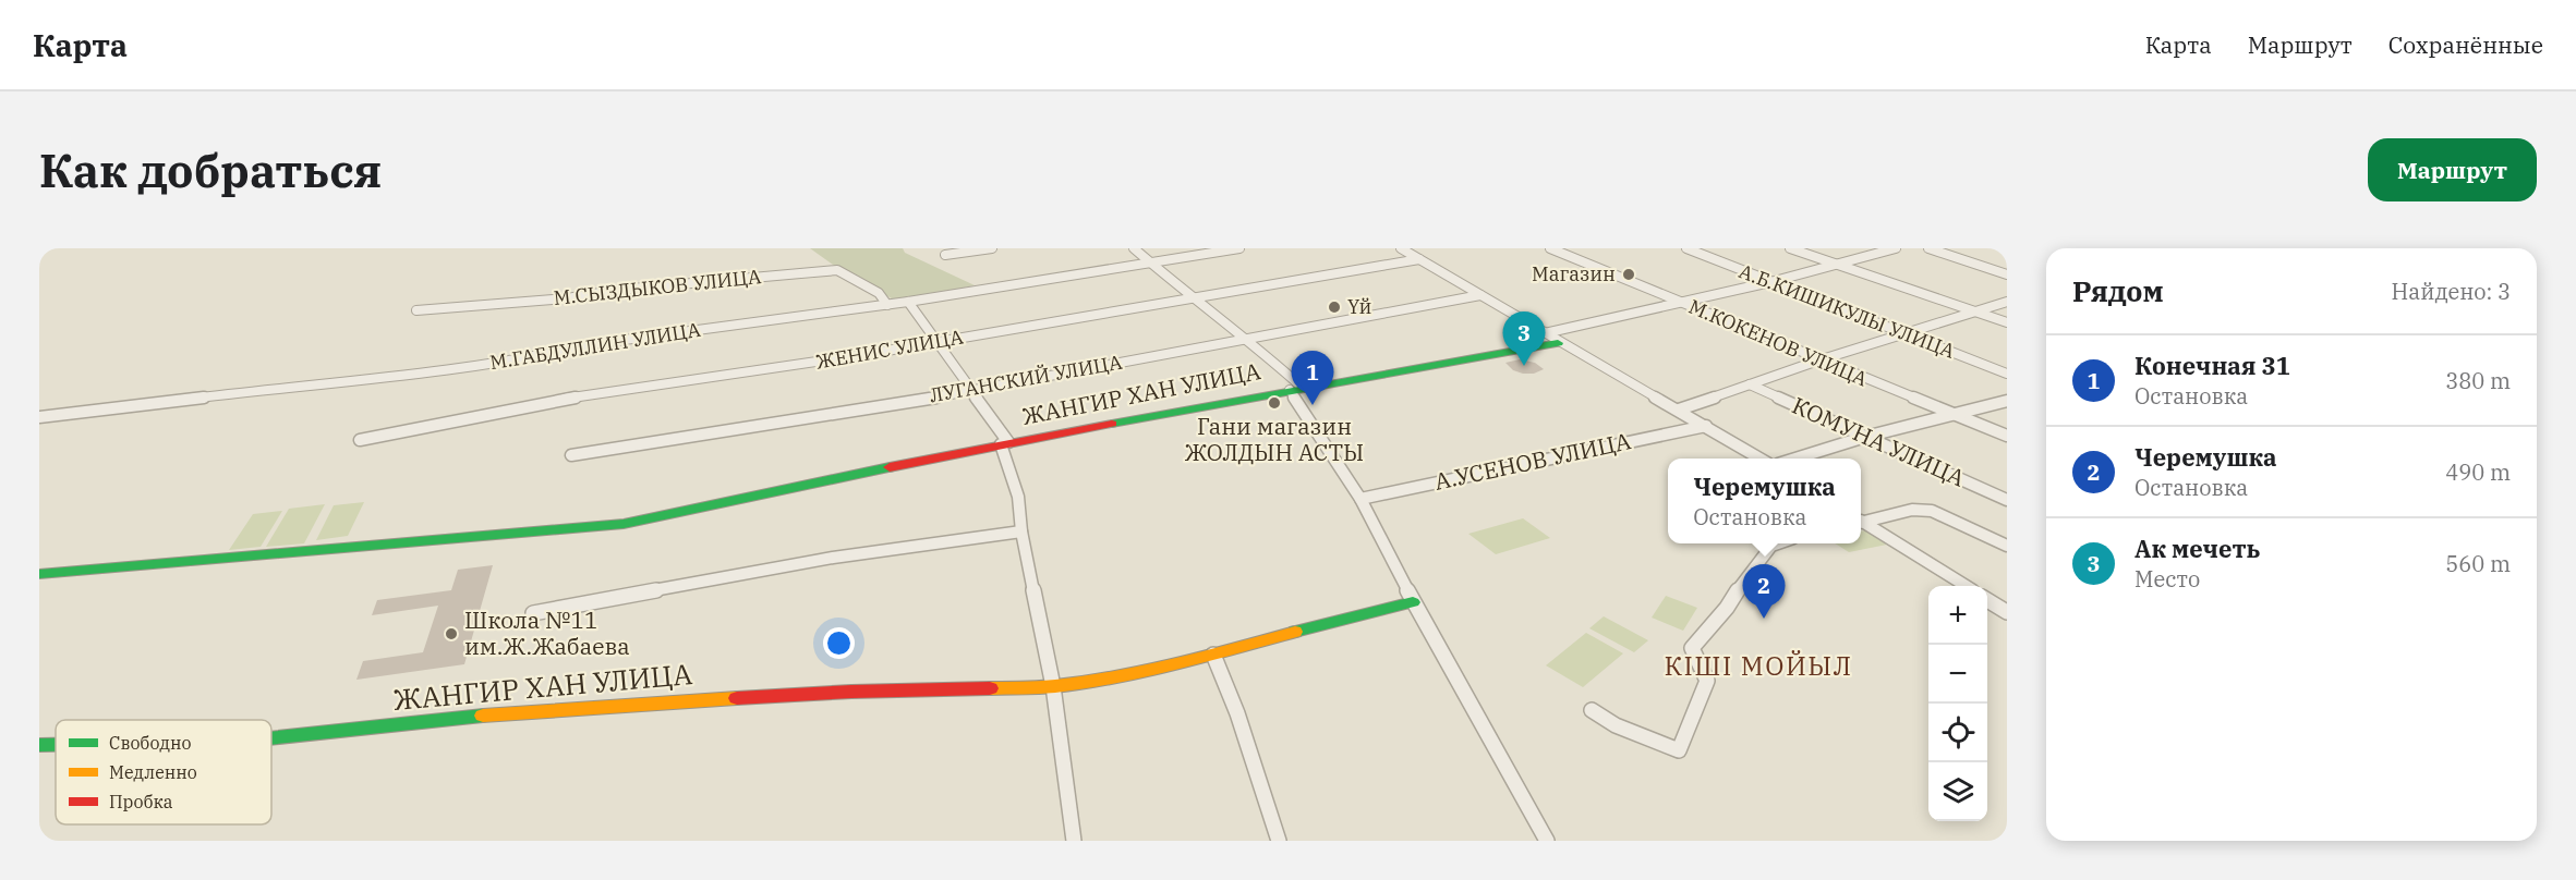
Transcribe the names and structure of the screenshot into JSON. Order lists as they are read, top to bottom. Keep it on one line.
{"streets":{"street":["М.СЫЗДЫКОВ УЛИЦА","А.Б.КИШИКУЛЫ УЛИЦА","М.КОКЕНОВ УЛИЦА","М.ГАБДУЛЛИН УЛИЦА","ЖЕНИС УЛИЦА","ЛУГАНСКИЙ УЛИЦА","ЖАНГИР ХАН УЛИЦА","КОМУНА УЛИЦА","А.УСЕНОВ УЛИЦА"]},"crossings":[["М.СЫЗДЫКОВ УЛИЦА","М.ГАБДУЛЛИН УЛИЦА"],["ЖАНГИР ХАН УЛИЦА","А.УСЕНОВ УЛИЦА"]],"districts":["КІШІ МОЙЫЛ"],"places":["Магазин","Үй","Гани магазин ЖОЛДЫН АСТЫ","Школа №11 им.Ж.Жабаева"],"legend":["Свободно","Медленно","Пробка"],"page":{"header":"Карта","nav":["Карта","Маршрут","Сохранённые"],"buttons":"Маршрут","title":"Как добраться","heading":["Рядом","Найдено: 3"],"pins":["3","1","2"],"list":[{"mark":"1","name":"Конечная 31","note":"Остановка","value":"380 m"},{"mark":"2","name":"Черемушка","note":"Остановка","value":"490 m"},{"mark":"3","name":"Ак мечеть","note":"Место","value":"560 m"}],"popup":["Черемушка","Остановка"],"map_buttons":["+","−"]}}
